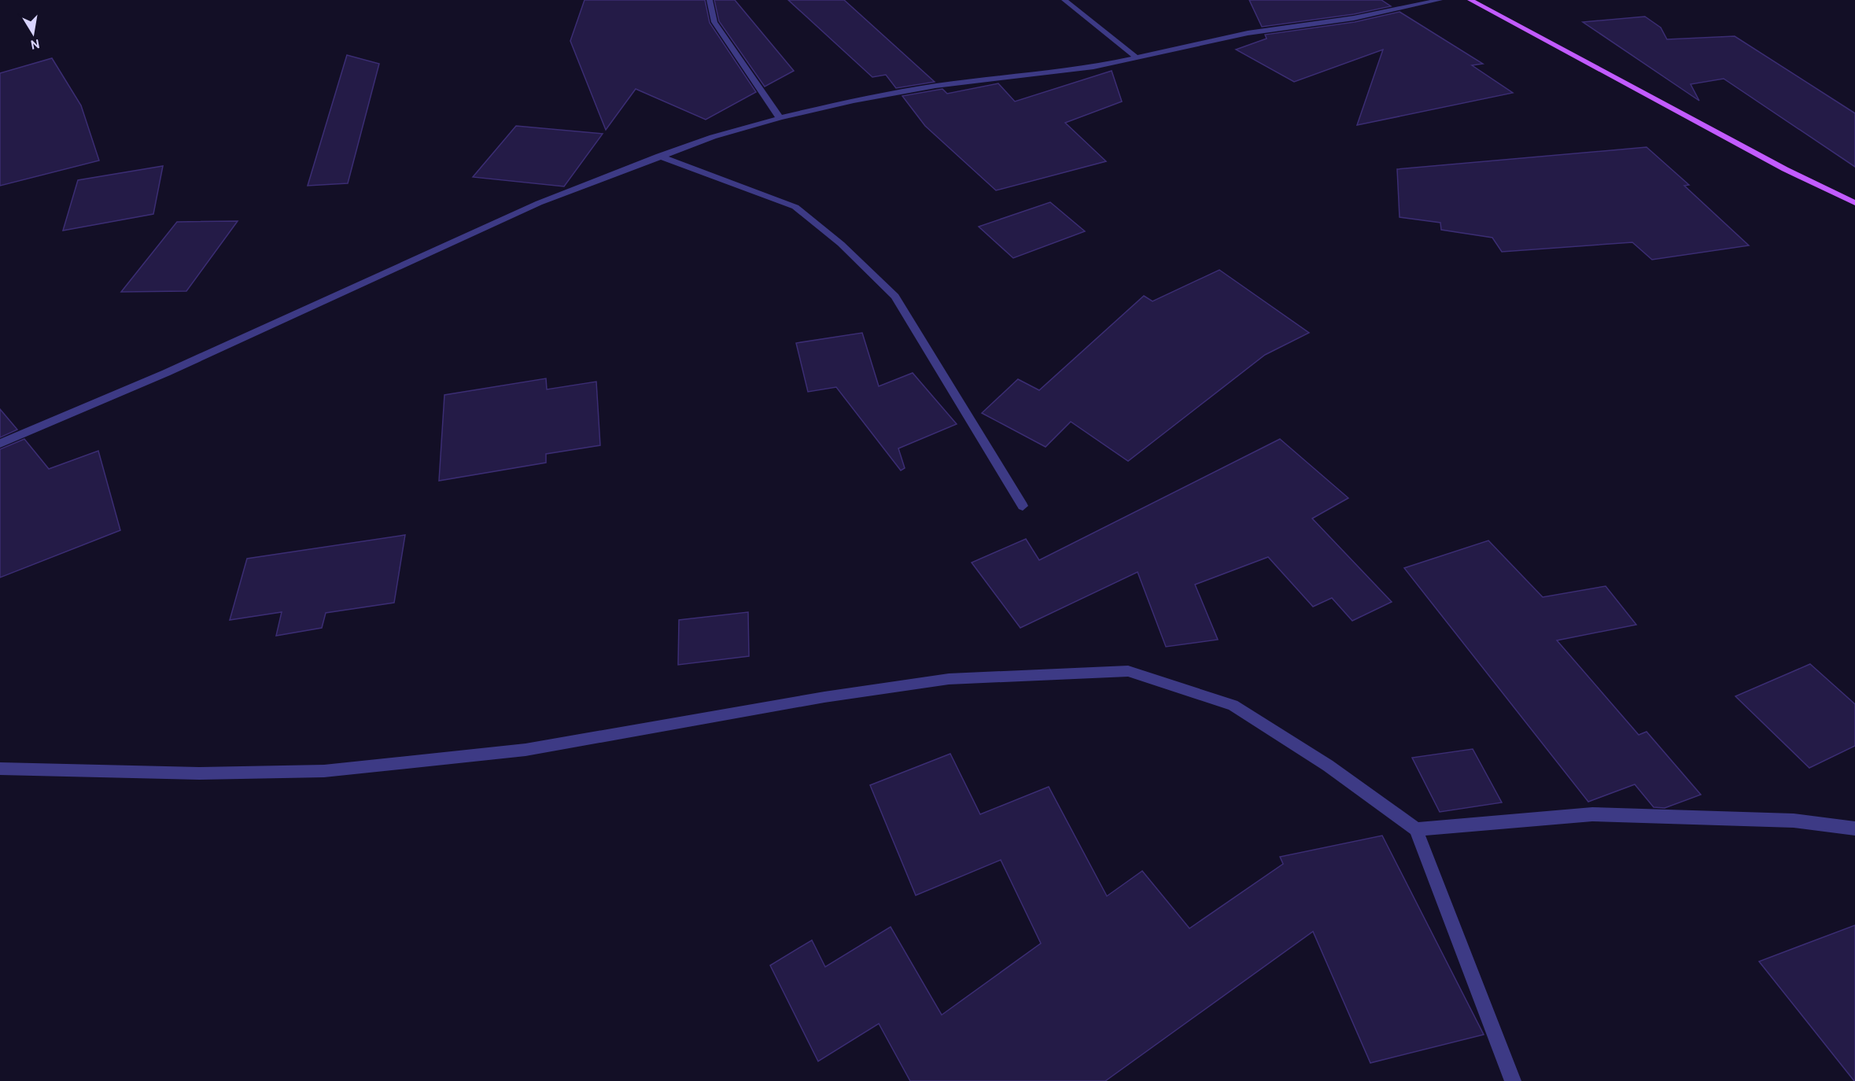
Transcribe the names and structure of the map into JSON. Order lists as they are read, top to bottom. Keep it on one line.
{"north":"bottom"}
